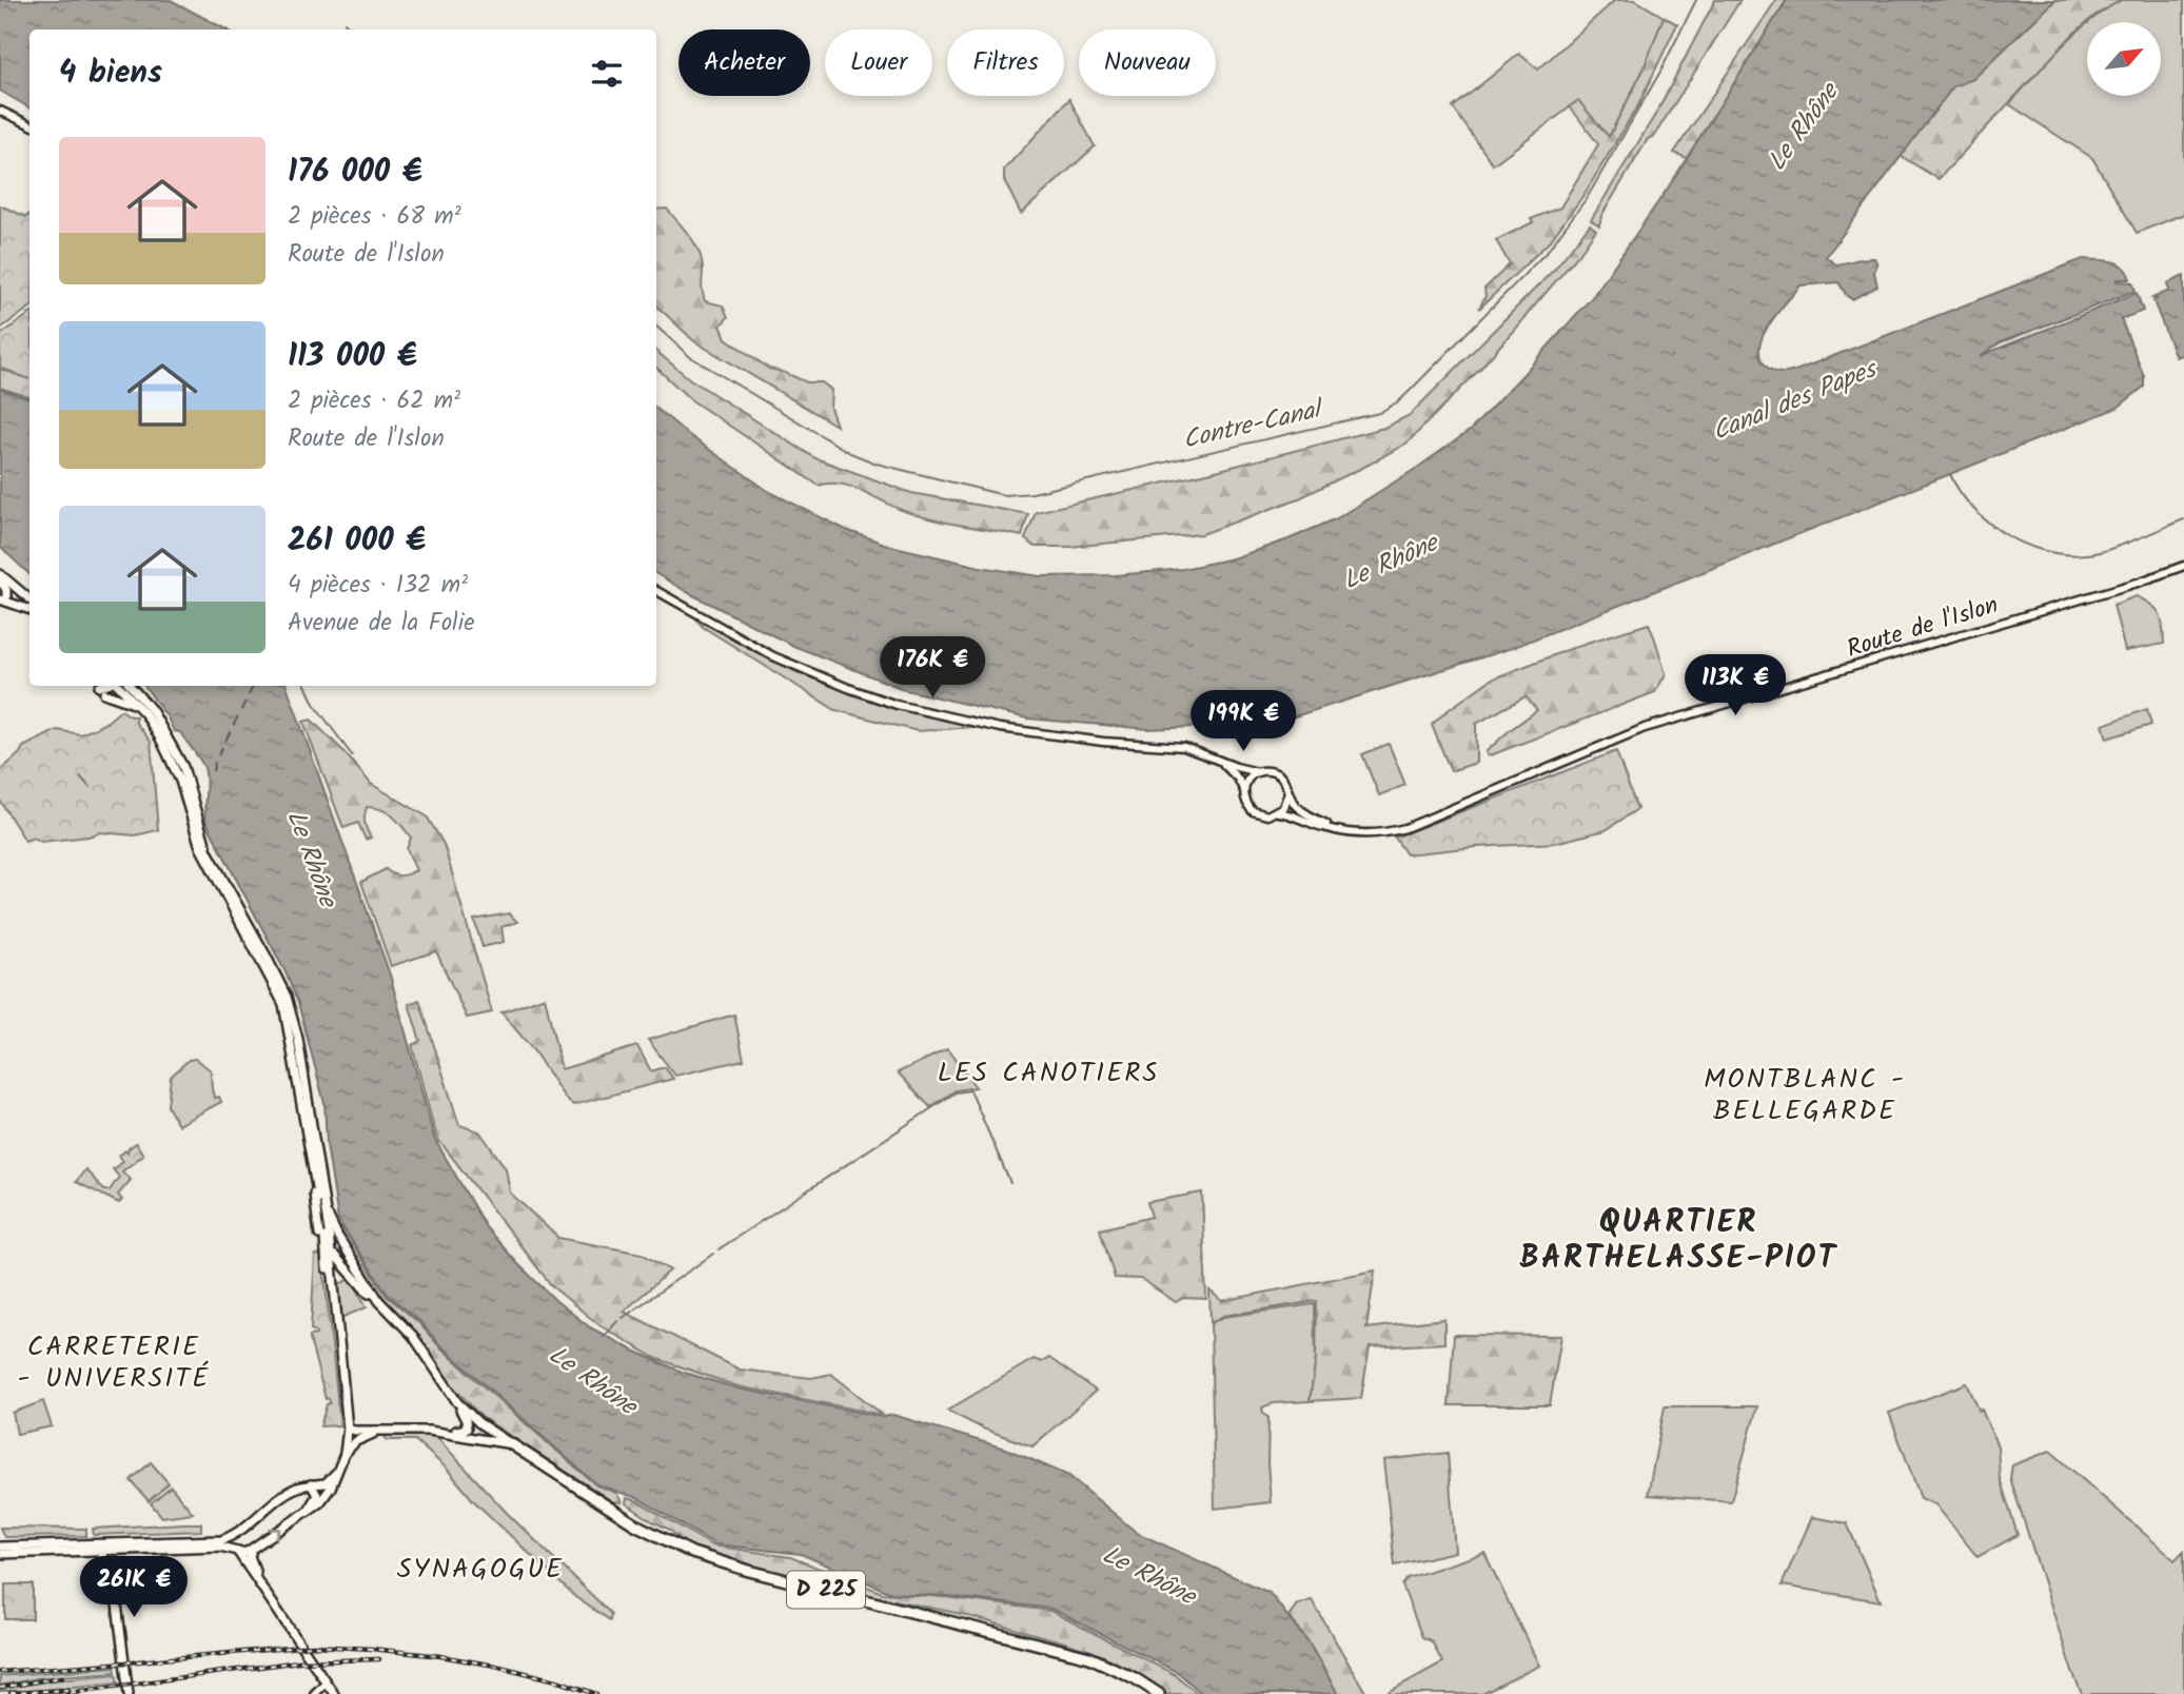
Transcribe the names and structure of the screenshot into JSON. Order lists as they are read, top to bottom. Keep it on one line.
{"streets":{"highway":["D 225"],"street":["Route de l'Islon"]},"districts":["LES CANOTIERS","MONTBLANC - BELLEGARDE","QUARTIER BARTHELASSE-PIOT","CARRETERIE - UNIVERSITÉ","SYNAGOGUE"],"water":["Le Rhône","Canal des Papes","Contre-Canal"],"north":"top right","page":{"chip":["Acheter","Louer","Filtres","Nouveau"],"heading":"4 biens","list":[{"name":"176 000 €","note":"2 pièces · 68 m² · Route de l'Islon"},{"name":"113 000 €","note":"2 pièces · 62 m² · Route de l'Islon"},{"name":"261 000 €","note":"4 pièces · 132 m² · Avenue de la Folie"}],"price":["176K €","113K €","199K €","261K €"]}}
